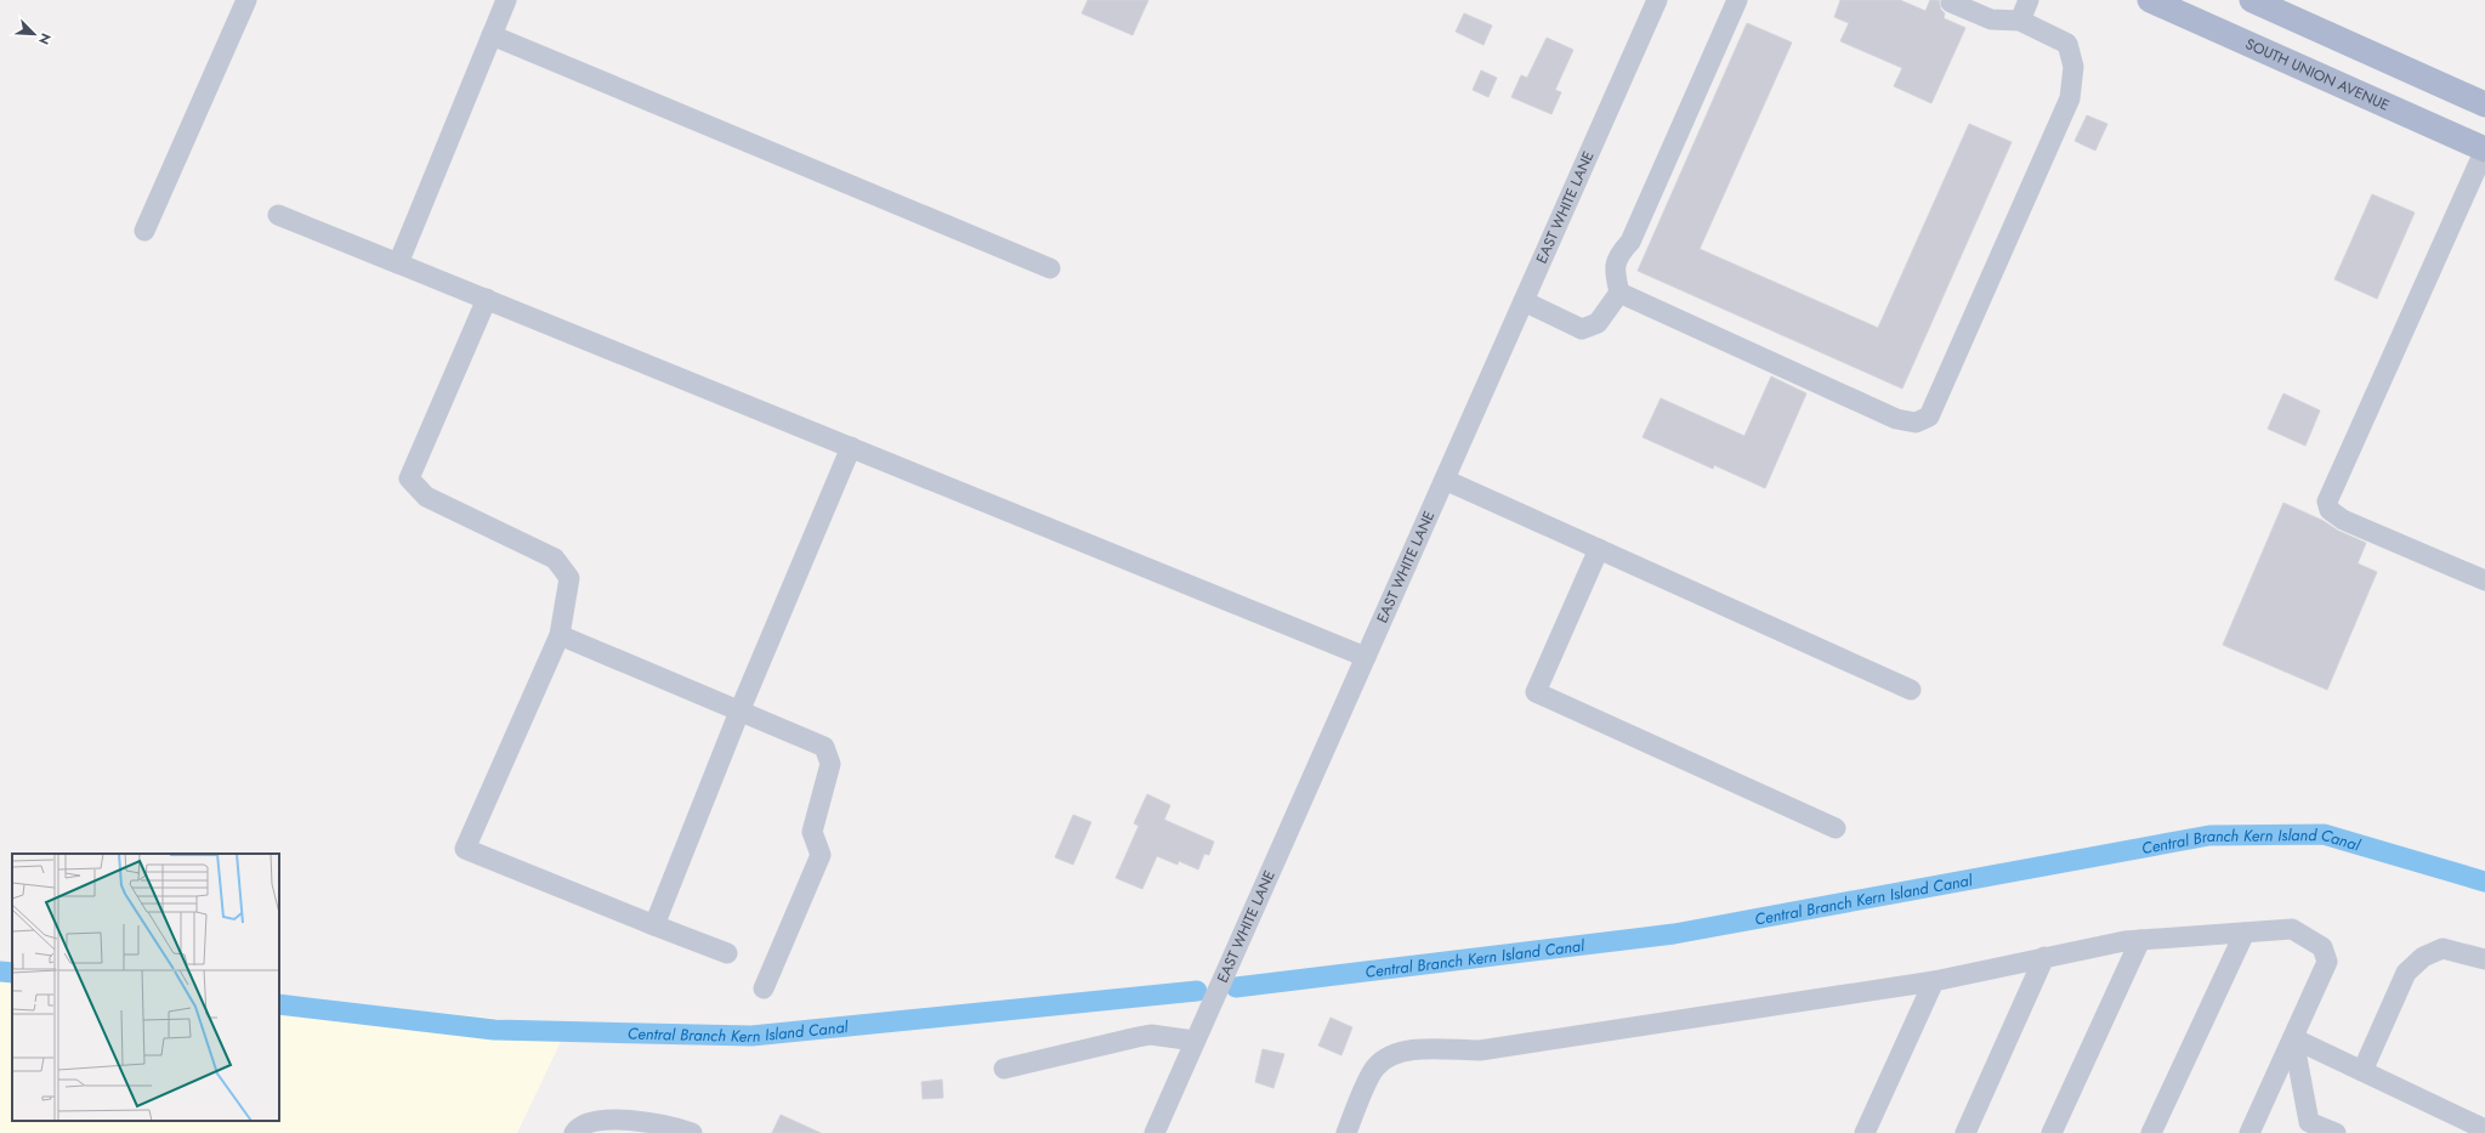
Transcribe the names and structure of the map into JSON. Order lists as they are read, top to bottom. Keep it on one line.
{"streets":{"main road":["SOUTH UNION AVENUE"],"street":["EAST WHITE LANE"]},"water":["Central Branch Kern Island Canal"],"north":"bottom right"}
